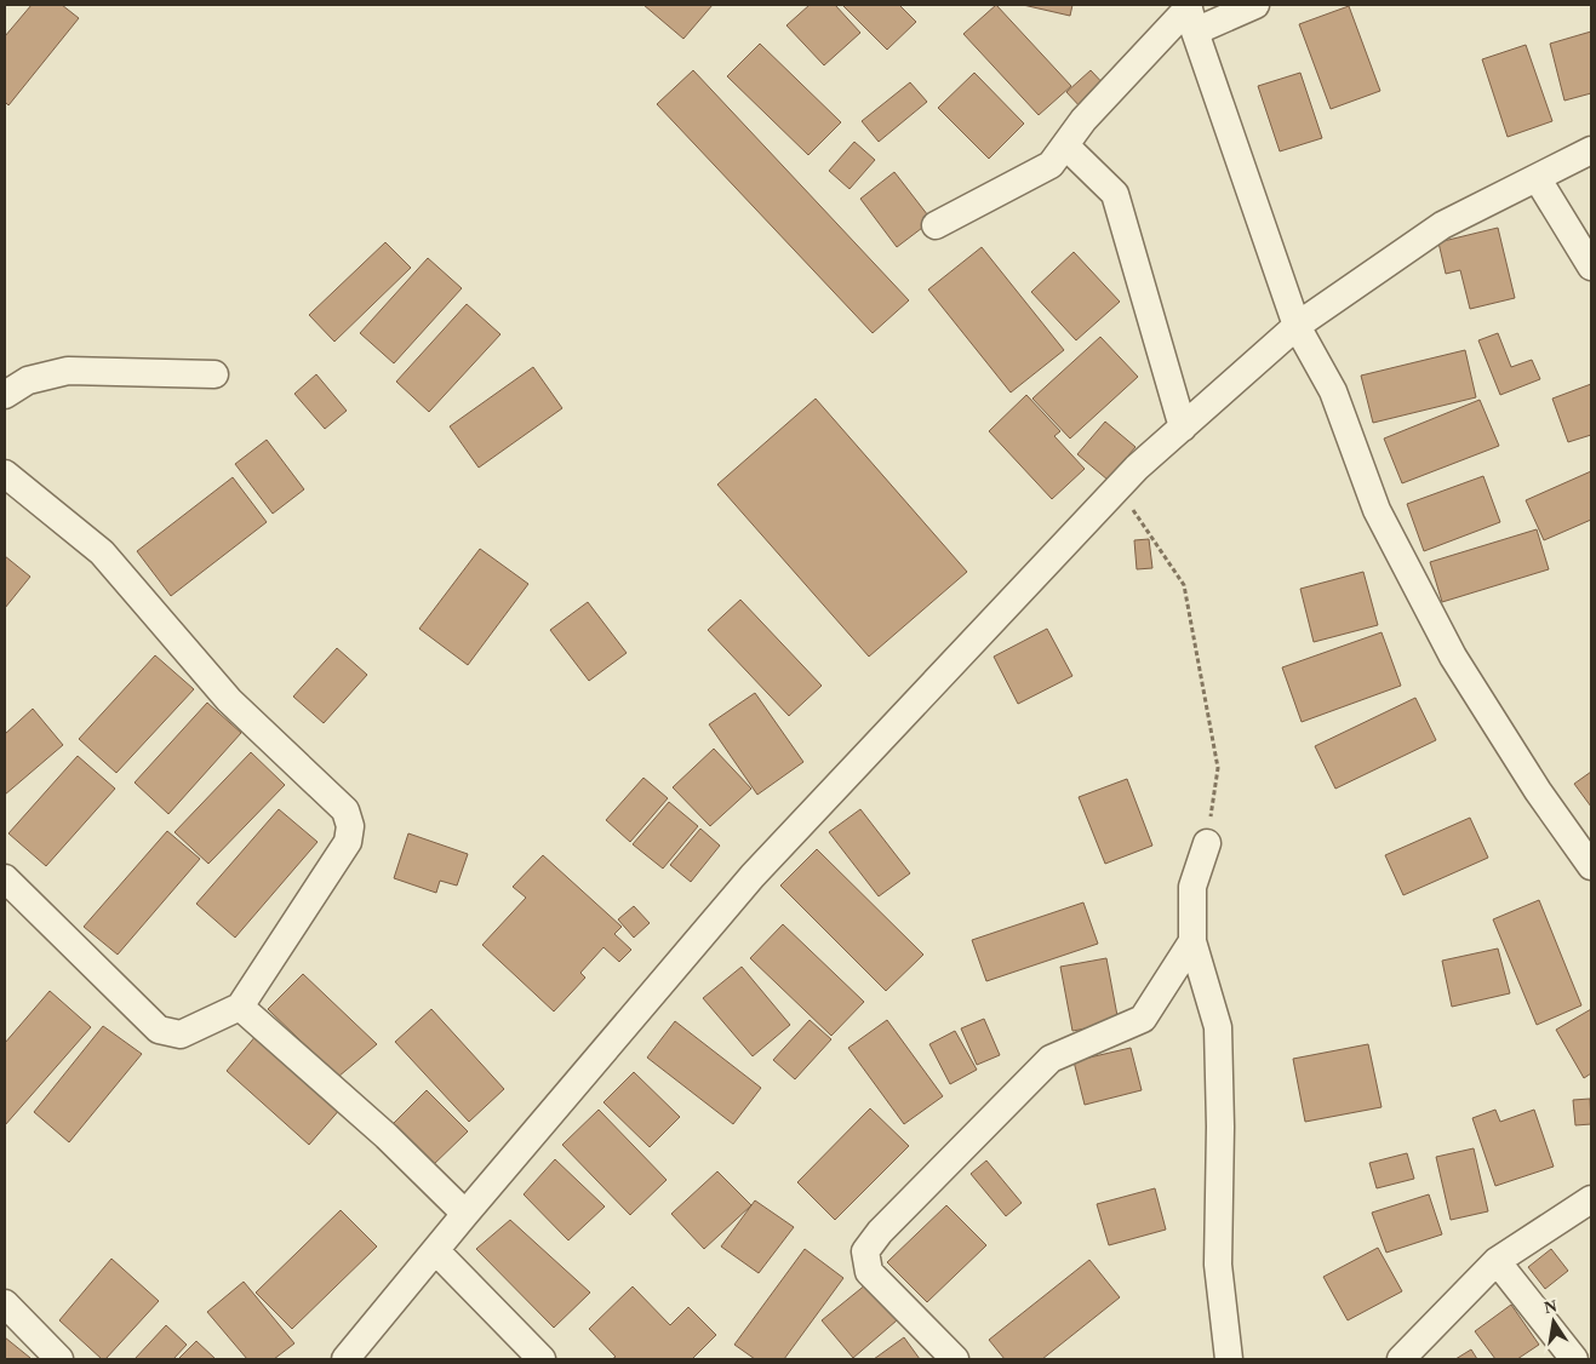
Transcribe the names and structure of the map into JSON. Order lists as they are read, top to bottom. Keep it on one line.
{"north":"top"}
